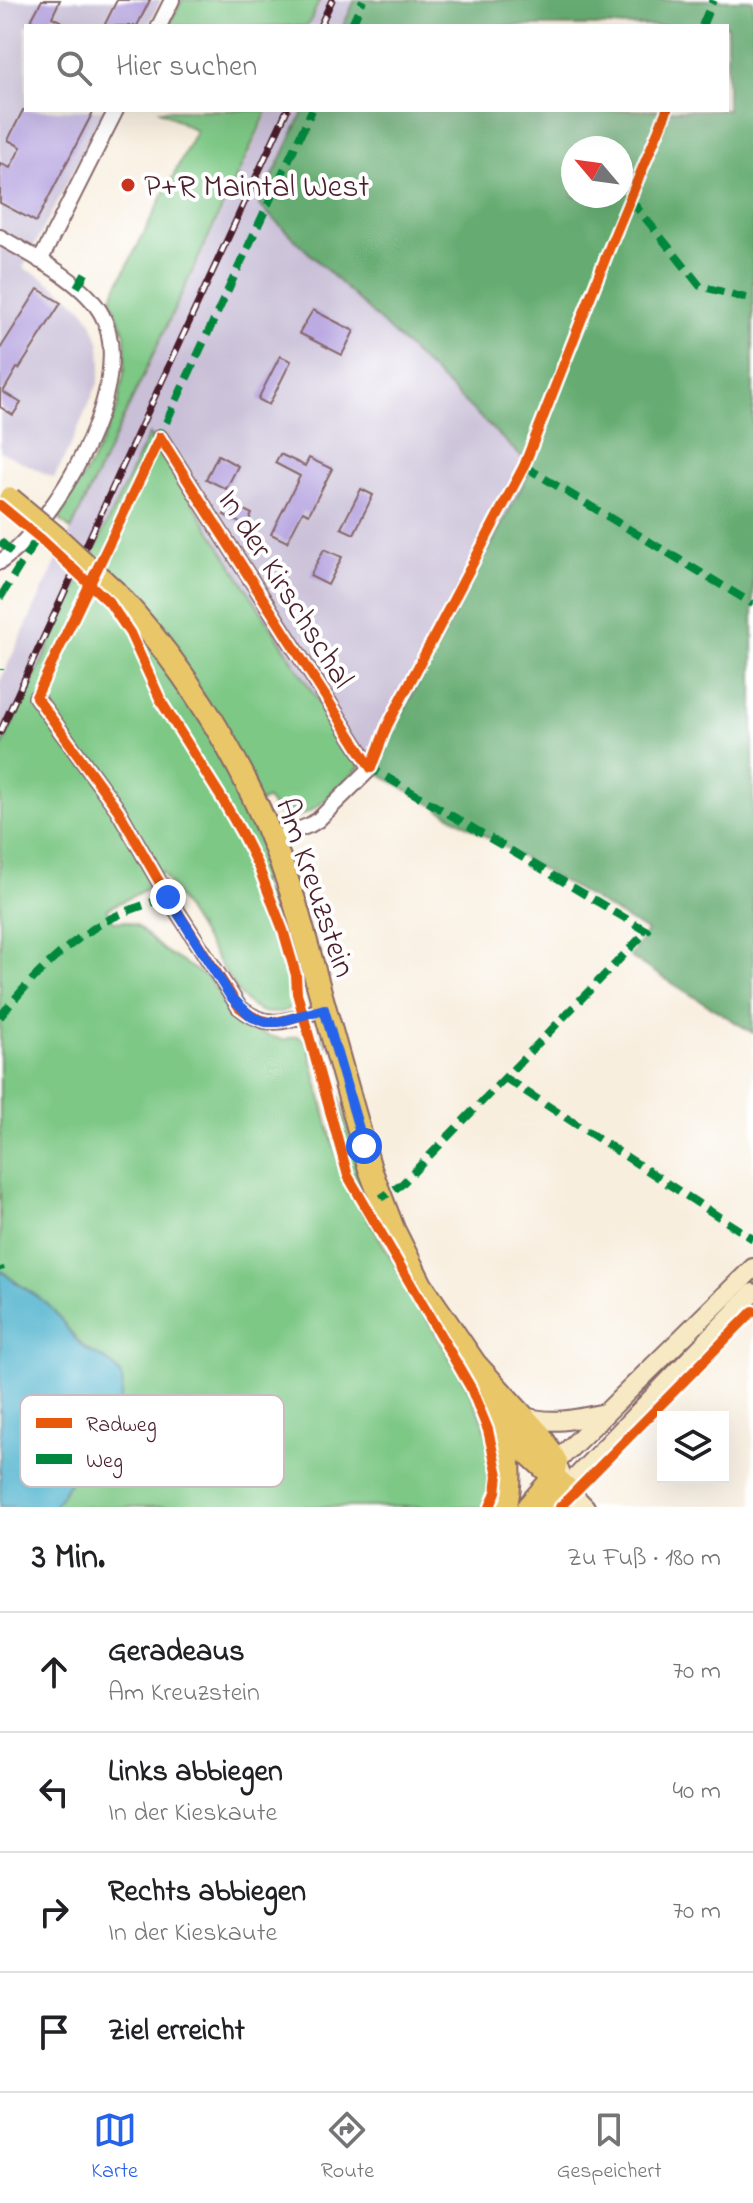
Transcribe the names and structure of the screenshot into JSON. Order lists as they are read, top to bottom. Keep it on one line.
{"streets":{"main road":["Am Kreuzstein"],"street":["In der Kirschschal"]},"crossings":[["In der Kirschschal","Am Kreuzstein"]],"places":["P+R Maintal West"],"legend":["Radweg","Weg"],"north":"top left","page":{"search":"Hier suchen","heading":["3 Min.","Zu Fuß · 180 m"],"list":[["Geradeaus","Am Kreuzstein","70 m"],["Links abbiegen","In der Kieskaute","40 m"],["Rechts abbiegen","In der Kieskaute","70 m"],"Ziel erreicht"],"nav":["Karte","Route","Gespeichert"]}}
